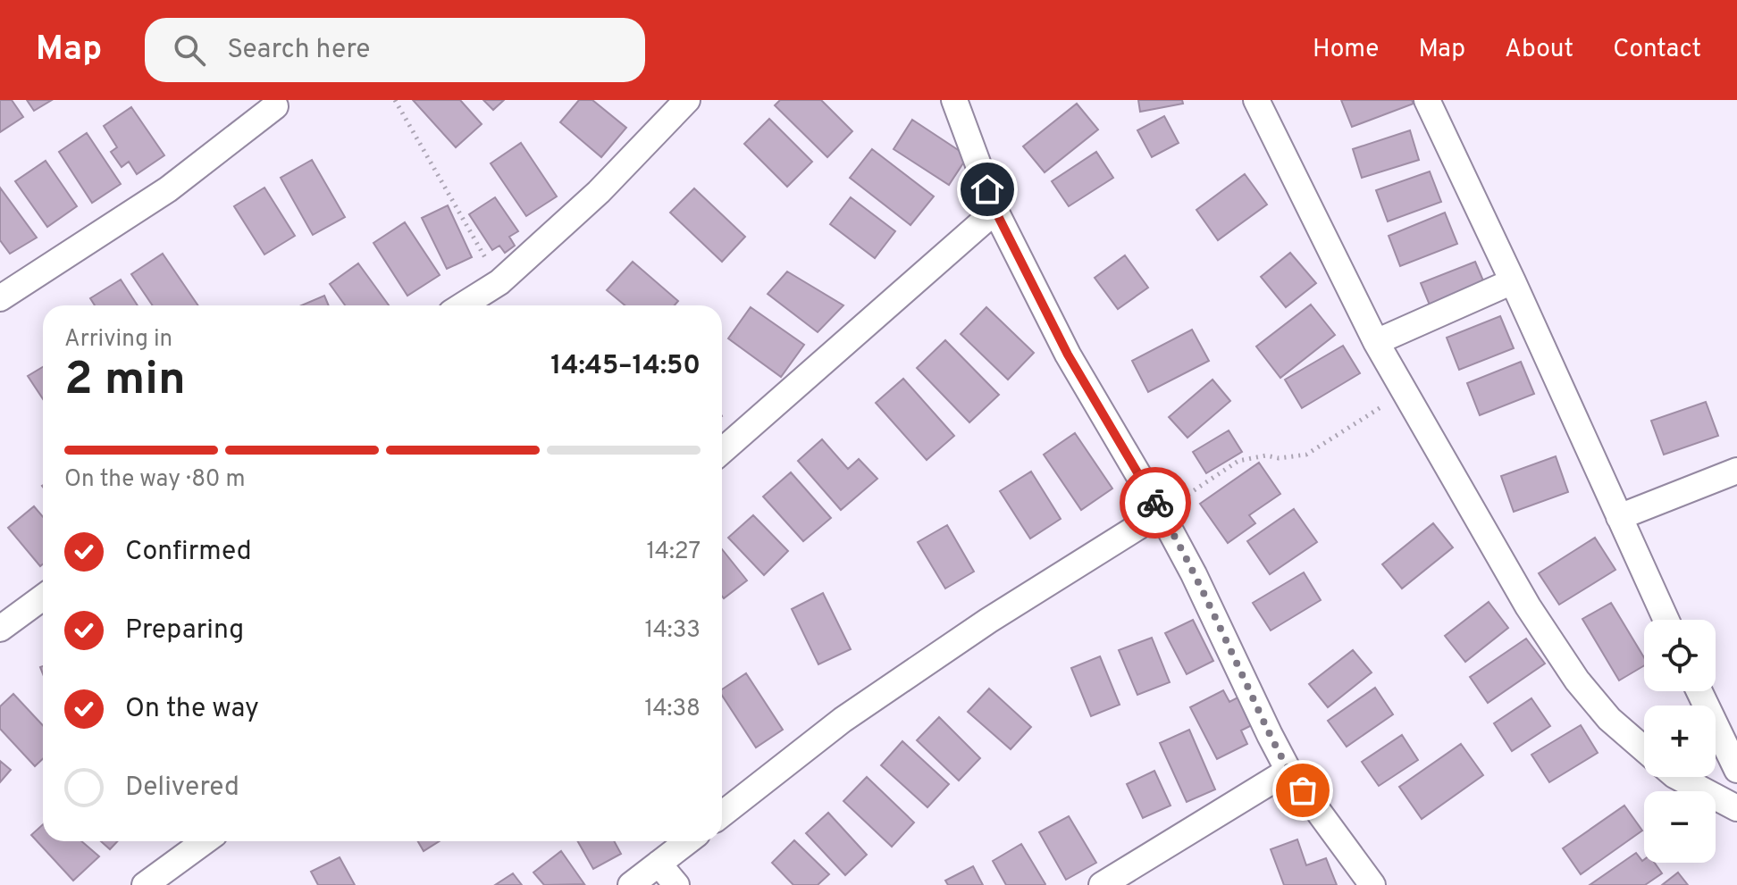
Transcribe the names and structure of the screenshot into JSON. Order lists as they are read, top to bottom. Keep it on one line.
{"page":{"header":"Map","search":"Search here","nav":["Home","Map","About","Contact"],"heading":["2 min","Arriving in","14:45–14:50"],"bar":"On the way · 80 m","list":[["Confirmed","14:27"],["Preparing","14:33"],["On the way","14:38"],"Delivered"],"map_buttons":["+","−"]}}
